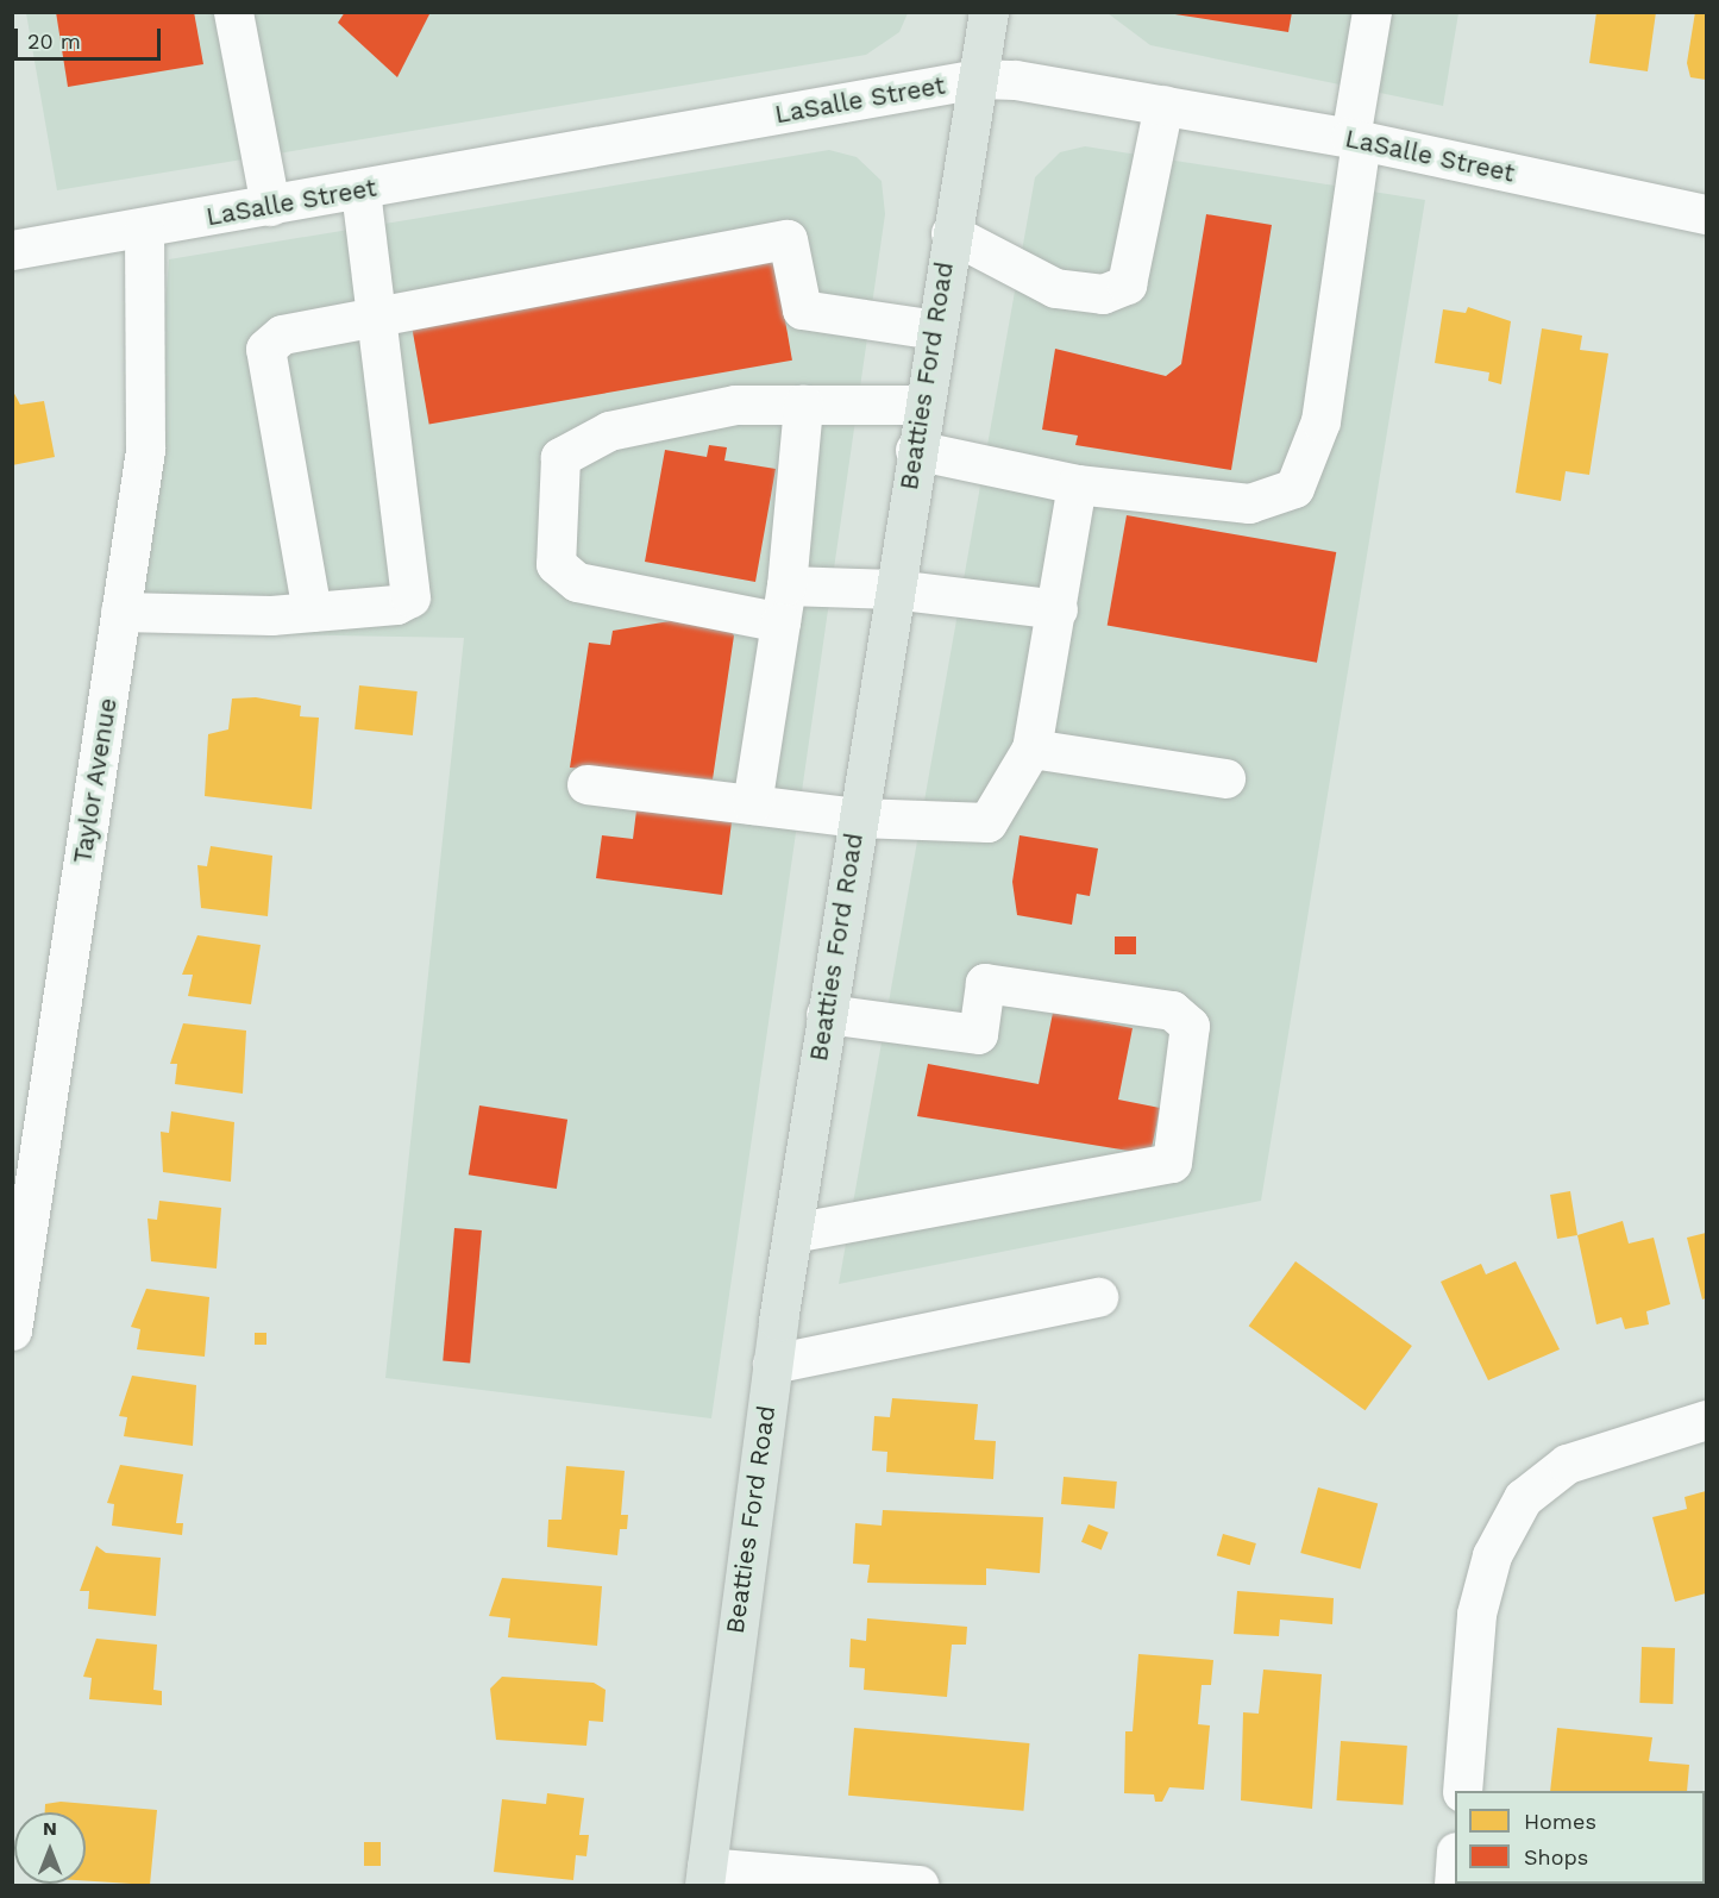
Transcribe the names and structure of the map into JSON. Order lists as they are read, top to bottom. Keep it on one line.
{"streets":{"main road":["Beatties Ford Road"],"street":["LaSalle Street","Taylor Avenue"]},"crossings":[["LaSalle Street","Beatties Ford Road"],["LaSalle Street","Taylor Avenue"]],"legend":["Homes","Shops"],"scale_bar":"20 m","north":"top"}
